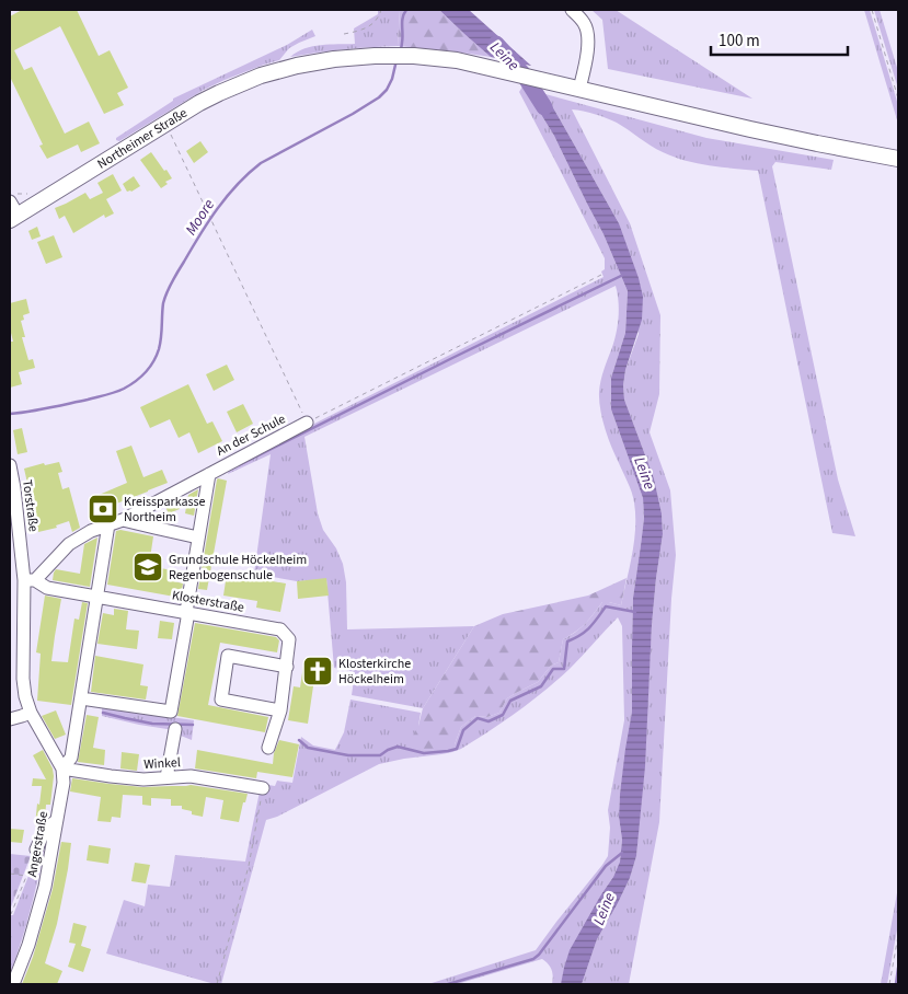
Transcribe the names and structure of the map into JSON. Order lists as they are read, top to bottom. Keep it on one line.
{"streets":{"main road":["Northeimer Straße"],"street":["An der Schule","Torstraße","Klosterstraße","Winkel","Angerstraße"]},"crossings":[["An der Schule","Torstraße"],["An der Schule","Klosterstraße"],["Torstraße","Klosterstraße"],["Winkel","Angerstraße"]],"water":["Leine","Moore"],"places":{"bank":["Kreissparkasse Northeim"],"school or university":["Grundschule Höckelheim Regenbogenschule"],"church":["Klosterkirche Höckelheim"]},"scale_bar":"100 m"}
